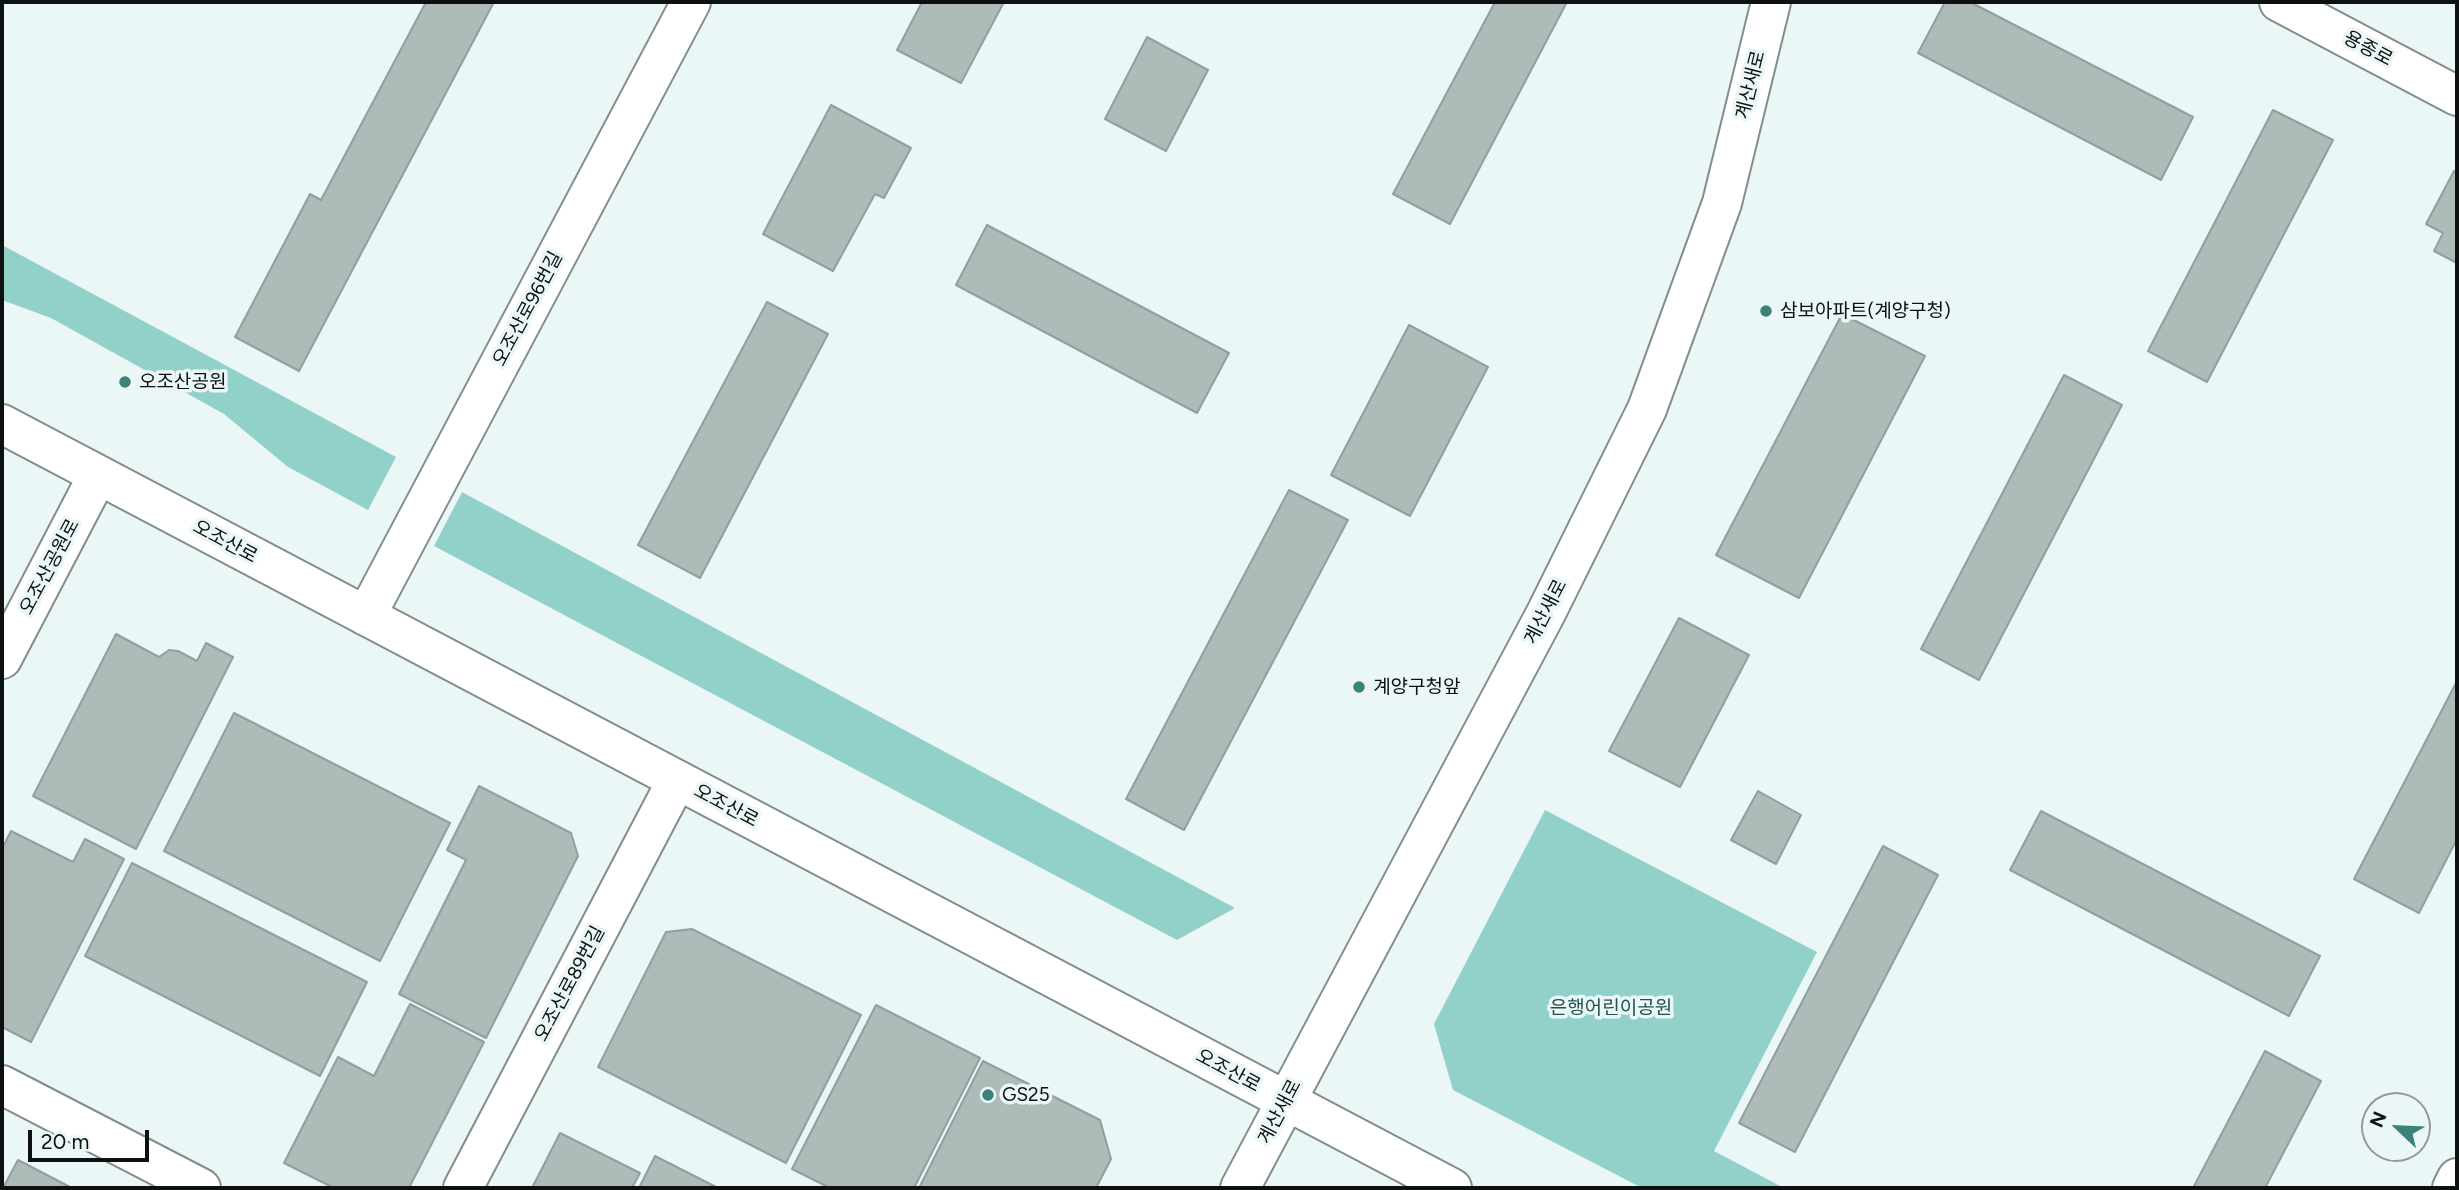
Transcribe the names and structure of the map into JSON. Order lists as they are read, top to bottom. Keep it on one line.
{"streets":{"street":["용종로","계산새로","오조산로96번길","오조산로","오조산공원로","오조산로89번길"]},"crossings":[["계산새로","오조산로"],["오조산로96번길","오조산로"],["오조산로","오조산공원로"],["오조산로","오조산로89번길"]],"parks":["은행어린이공원"],"places":["삼보아파트(계양구청)","오조산공원","계양구청앞","GS25"],"scale_bar":"20 m","north":"top left"}
